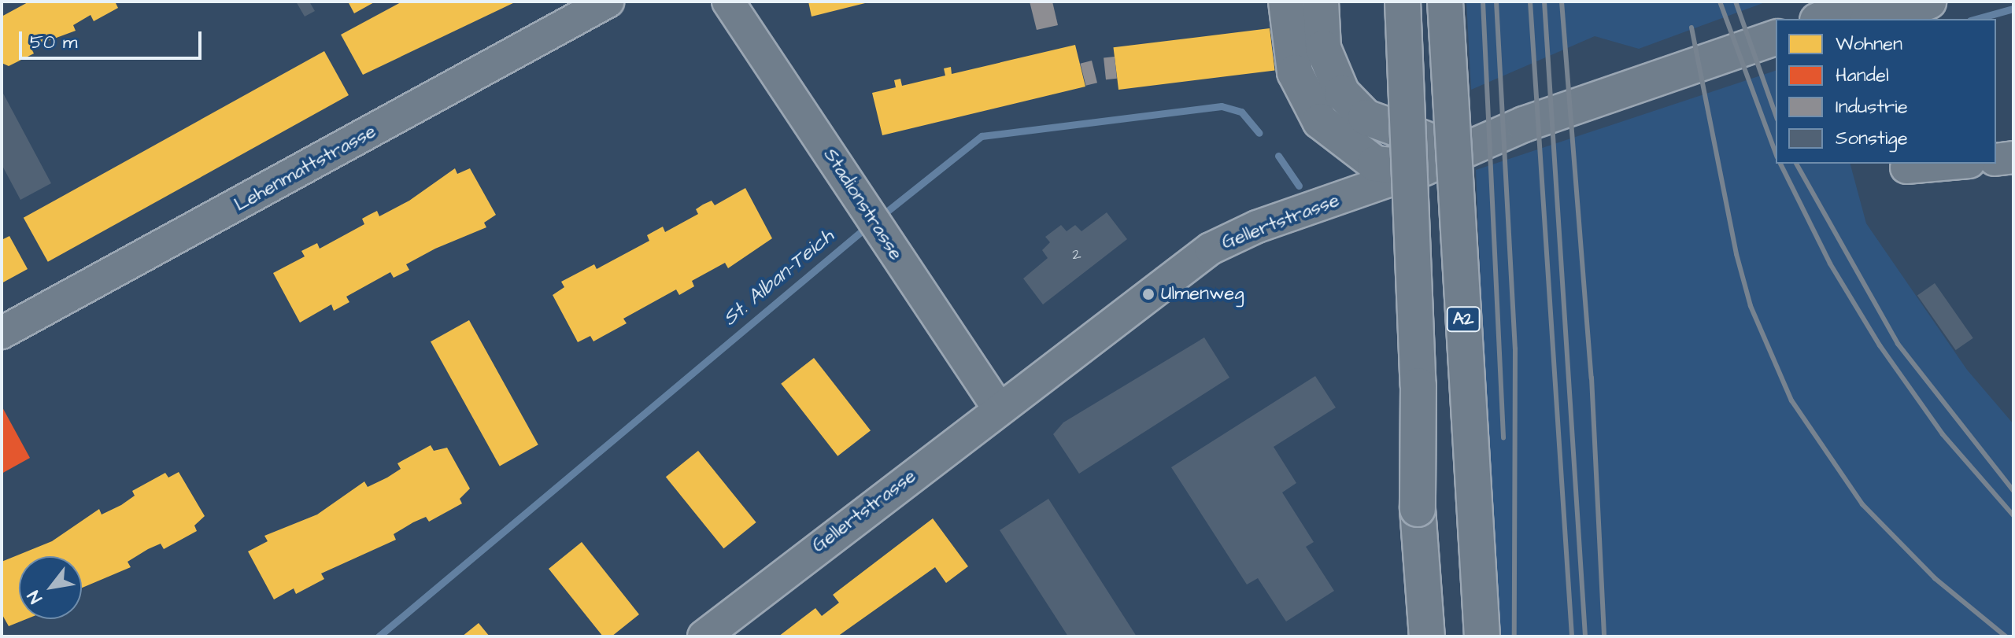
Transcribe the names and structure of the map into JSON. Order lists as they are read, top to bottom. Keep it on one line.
{"streets":{"main road":["A2"],"street":["Lehenmattstrasse","Stadionstrasse","Gellertstrasse"]},"crossings":[["Stadionstrasse","Gellertstrasse"]],"water":["St. Alban-Teich"],"places":["Ulmenweg"],"house_numbers":["2"],"legend":["Wohnen","Handel","Industrie","Sonstige"],"scale_bar":"50 m","north":"bottom left"}
